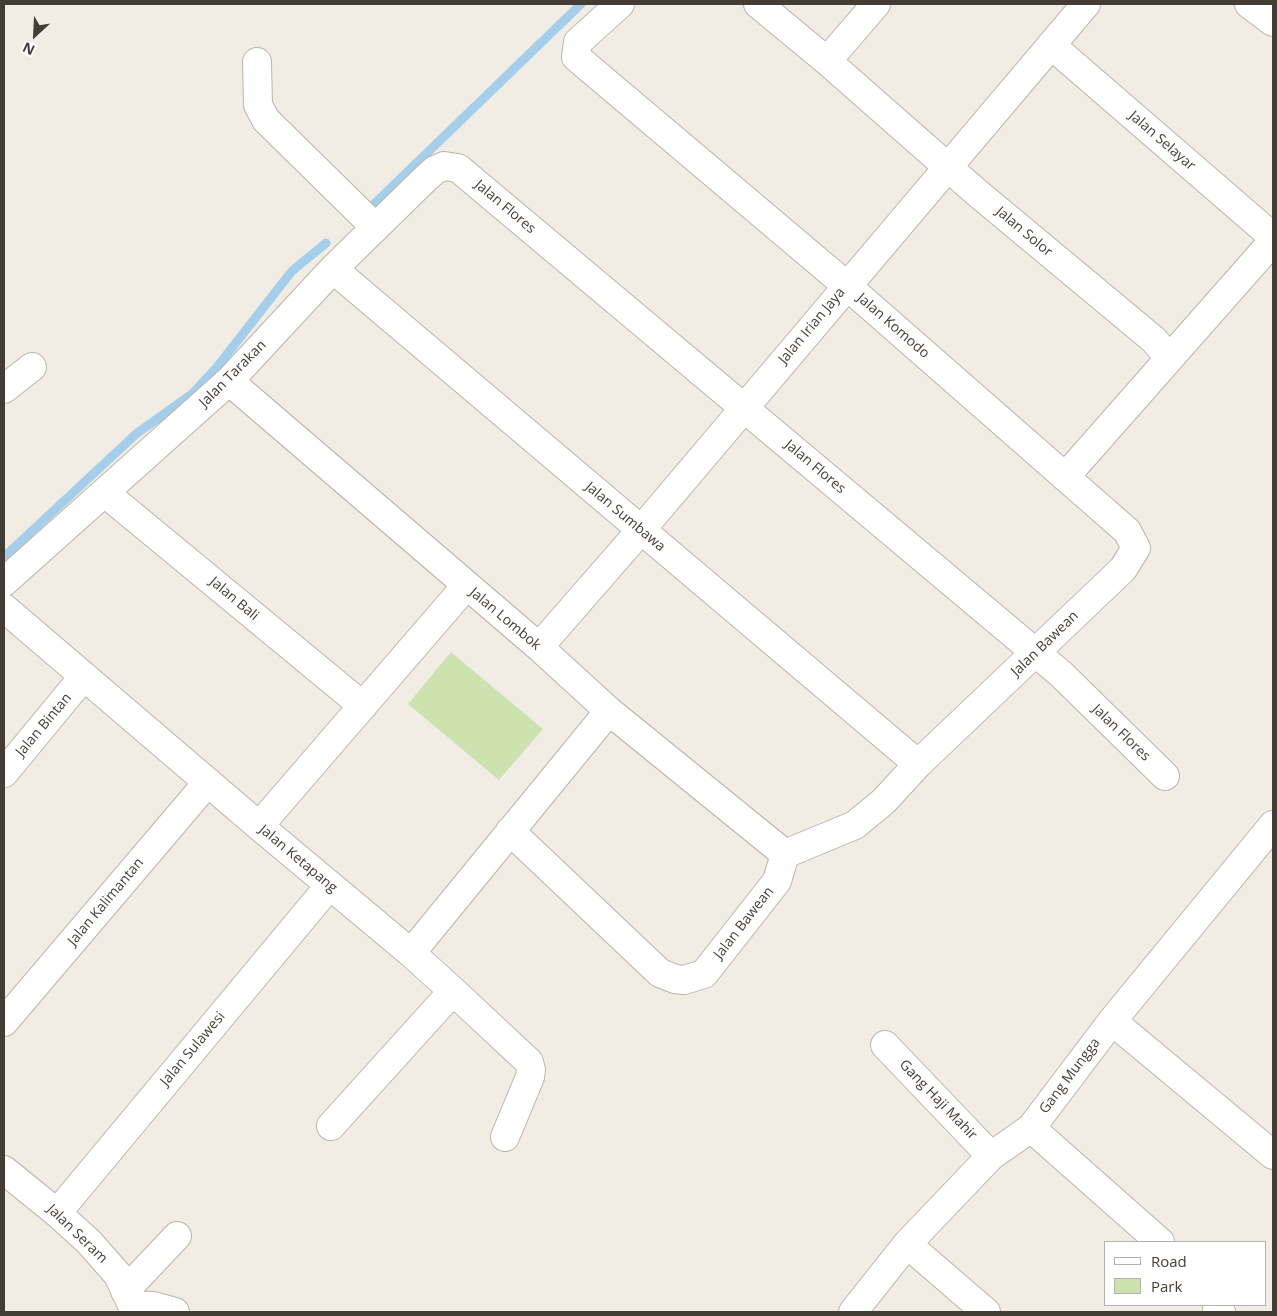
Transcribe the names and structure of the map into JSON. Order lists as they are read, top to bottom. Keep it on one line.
{"streets":{"street":["Jalan Selayar","Jalan Flores","Jalan Solor","Jalan Irian Jaya","Jalan Komodo","Jalan Tarakan","Jalan Sumbawa","Jalan Bali","Jalan Lombok","Jalan Bawean","Jalan Bintan","Jalan Ketapang","Jalan Kalimantan","Jalan Sulawesi","Gang Mungga","Gang Haji Mahir","Jalan Seram"]},"crossings":[["Jalan Selayar","Jalan Irian Jaya"],["Jalan Flores","Jalan Irian Jaya"],["Jalan Flores","Jalan Tarakan"],["Jalan Flores","Jalan Bawean"],["Jalan Solor","Jalan Irian Jaya"],["Jalan Irian Jaya","Jalan Komodo"],["Jalan Irian Jaya","Jalan Sumbawa"],["Jalan Irian Jaya","Jalan Lombok"],["Jalan Komodo","Jalan Bawean"],["Jalan Tarakan","Jalan Sumbawa"],["Jalan Tarakan","Jalan Bali"],["Jalan Tarakan","Jalan Lombok"],["Jalan Sumbawa","Jalan Bawean"],["Jalan Lombok","Jalan Bawean"],["Jalan Bintan","Jalan Ketapang"],["Jalan Ketapang","Jalan Kalimantan"],["Jalan Ketapang","Jalan Sulawesi"],["Jalan Sulawesi","Jalan Seram"],["Gang Mungga","Gang Haji Mahir"]],"legend":["Road","Park"],"north":"bottom left"}
